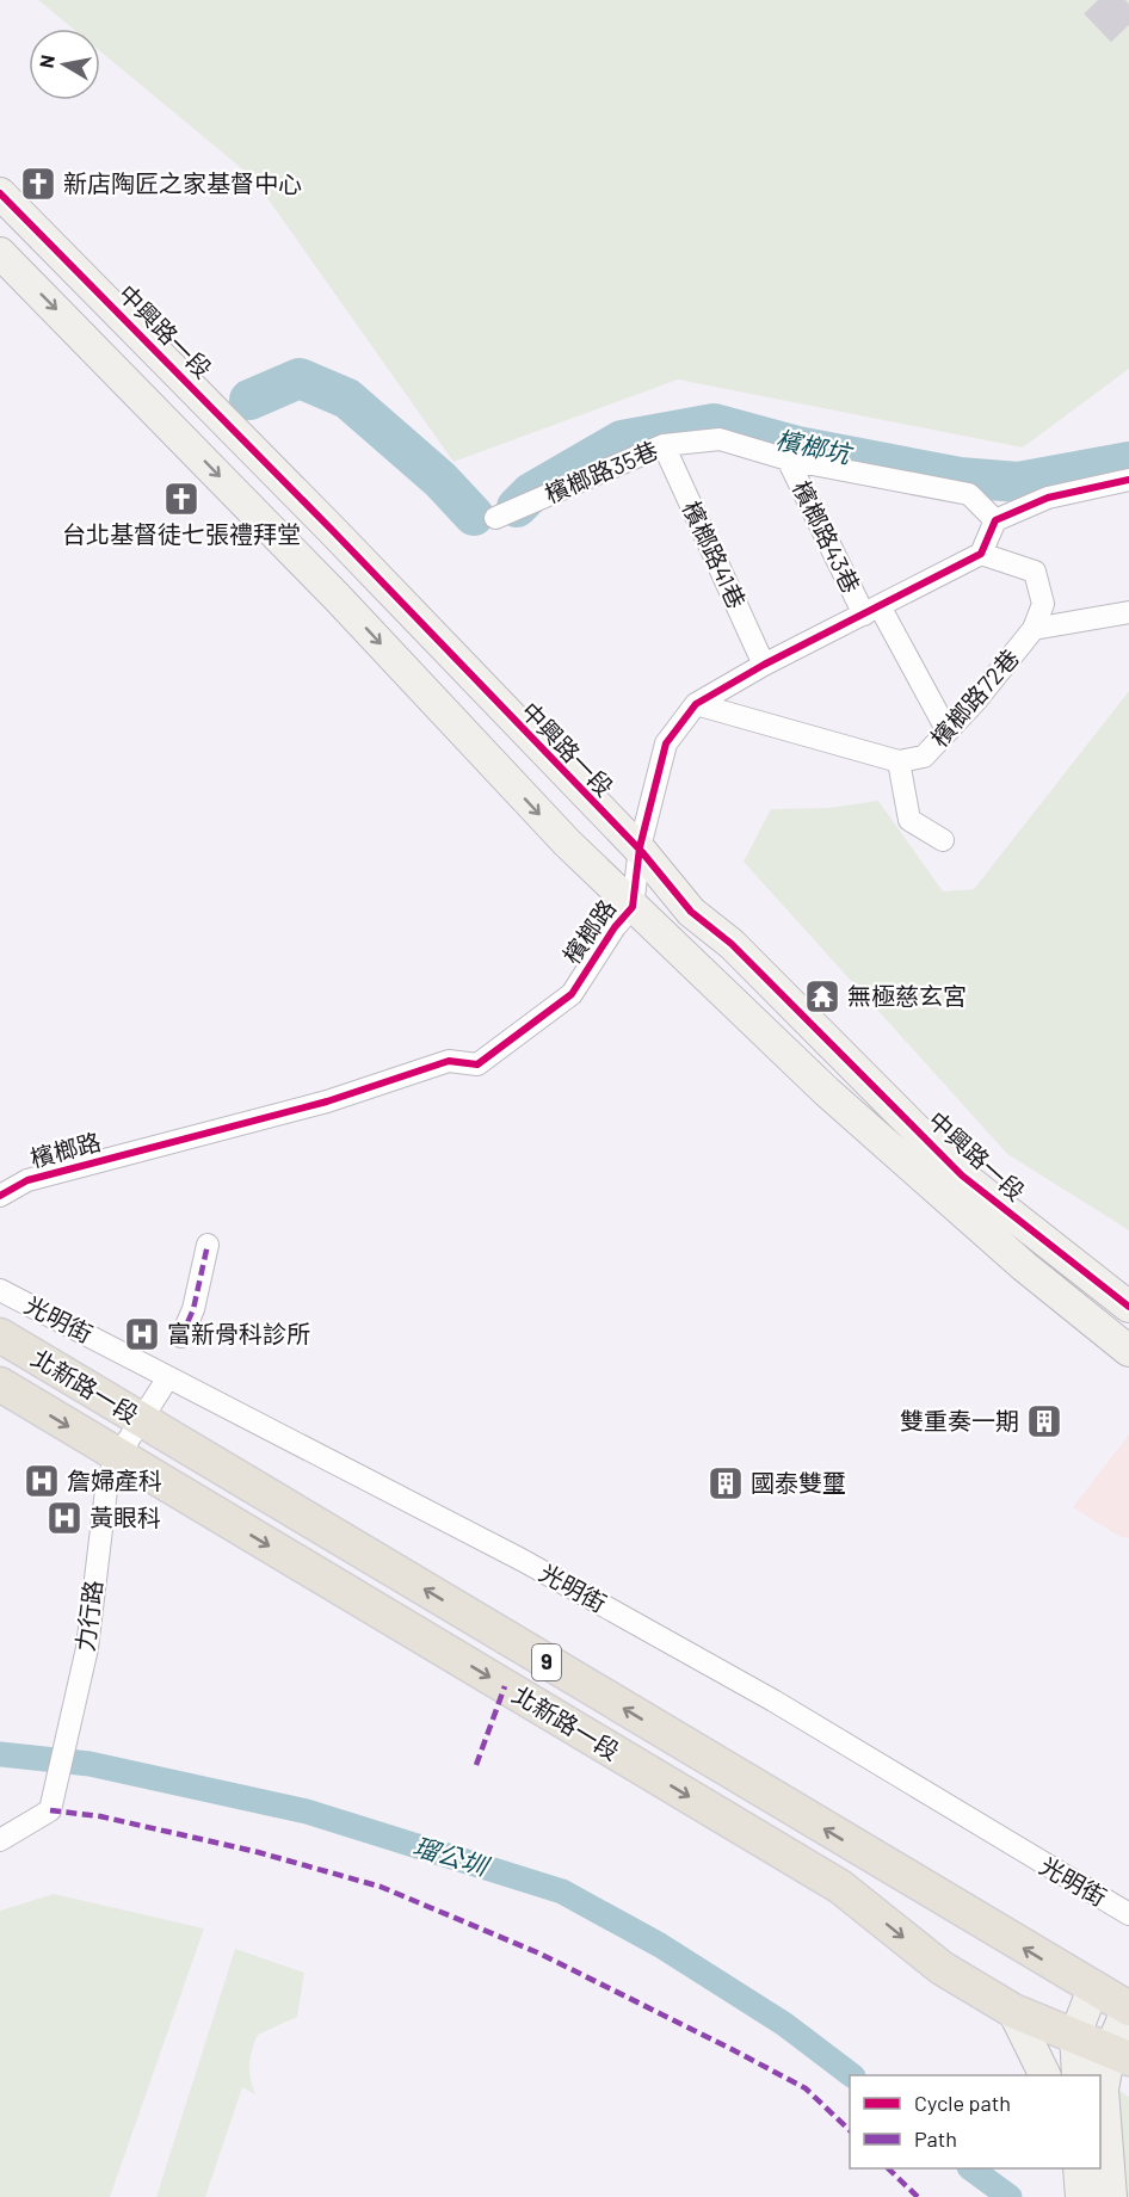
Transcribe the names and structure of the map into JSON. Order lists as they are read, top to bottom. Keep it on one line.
{"streets":{"main road":["北新路一段","9"],"street":["中興路一段","檳榔路35巷","檳榔路43巷","檳榔路41巷","檳榔路72巷","檳榔路","光明街","力行路"]},"crossings":[["中興路一段","檳榔路"],["檳榔路35巷","檳榔路43巷"],["檳榔路35巷","檳榔路41巷"],["檳榔路43巷","檳榔路72巷"],["檳榔路43巷","檳榔路"],["檳榔路41巷","檳榔路"],["光明街","力行路"],["北新路一段","力行路"]],"water":["檳榔坑","瑠公圳"],"places":{"church":["新店陶匠之家基督中心","台北基督徒七張禮拜堂"],"temple":["無極慈玄宮"],"hospital":["富新骨科診所","詹婦產科","黃眼科"],"building":["雙重奏一期","國泰雙璽"]},"legend":["Cycle path","Path"],"north":"left"}
